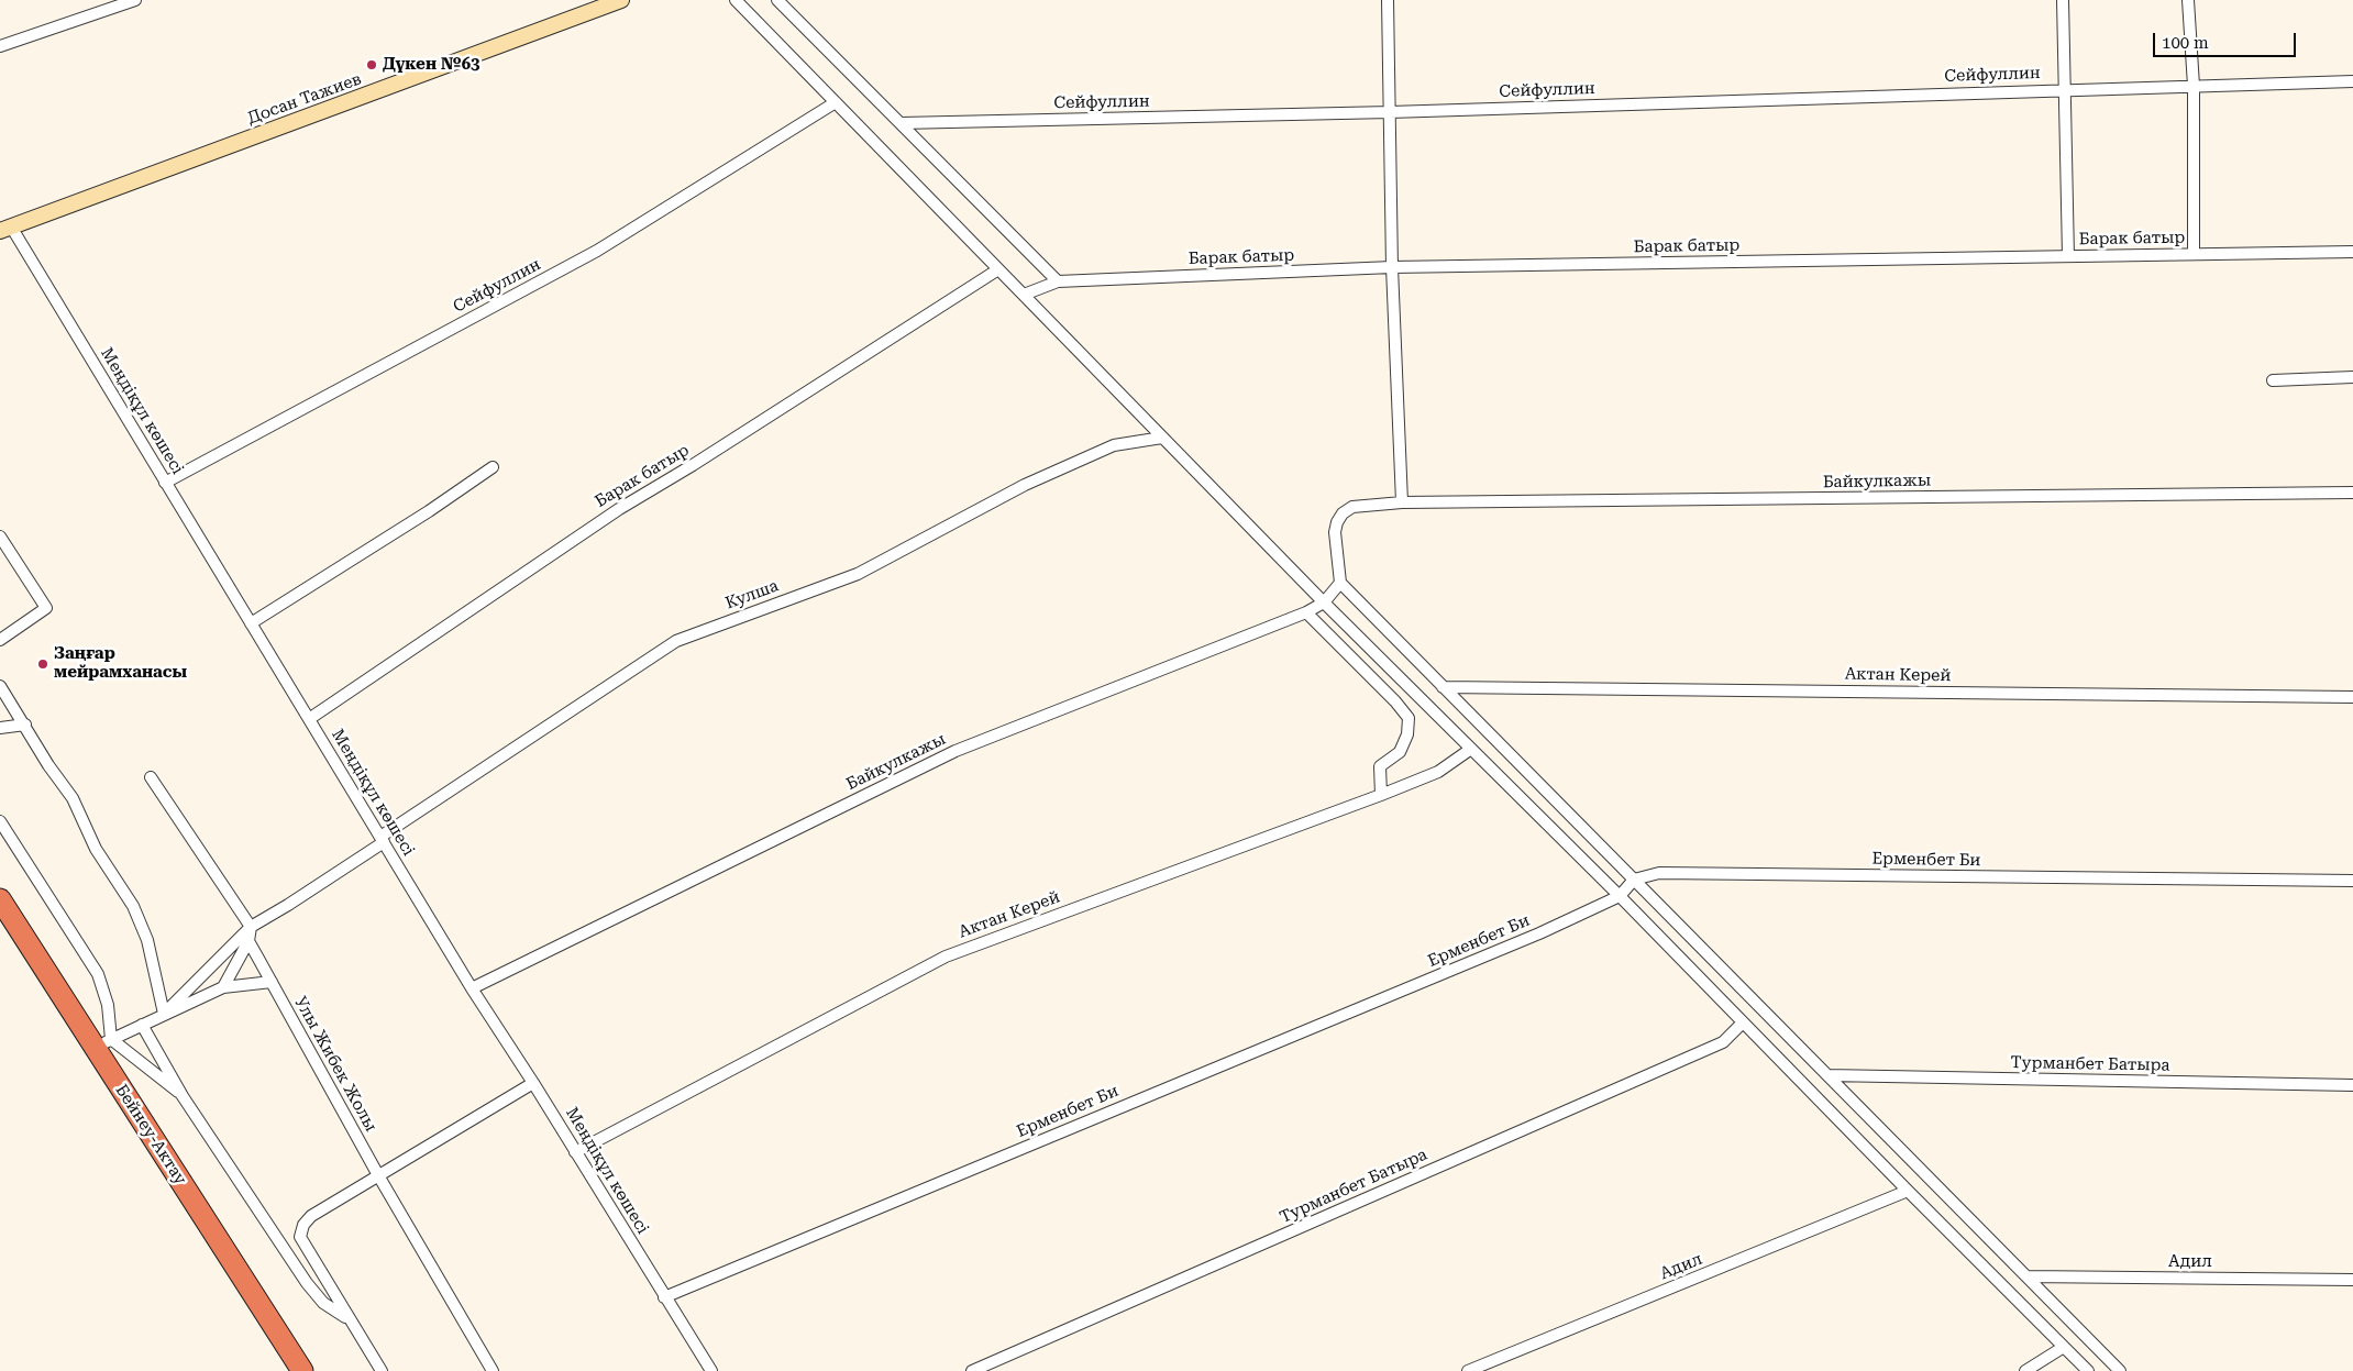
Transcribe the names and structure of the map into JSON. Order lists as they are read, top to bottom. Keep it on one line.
{"streets":{"highway":["Бейнеу-Актау"],"street":["Сейфуллин","Досан Тажиев","Барак батыр","Меңдіқұл көшесі","Байкулкажы","Кулша","Актан Керей","Ерменбет Би","Улы Жибек Жолы","Турманбет Батыра","Адил"]},"crossings":[["Сейфуллин","Меңдіқұл көшесі"],["Досан Тажиев","Меңдіқұл көшесі"],["Барак батыр","Меңдіқұл көшесі"],["Меңдіқұл көшесі","Байкулкажы"],["Меңдіқұл көшесі","Кулша"],["Меңдіқұл көшесі","Актан Керей"],["Меңдіқұл көшесі","Ерменбет Би"]],"places":["Дүкен №63","Заңғар мейрамханасы"],"scale_bar":"100 m"}
